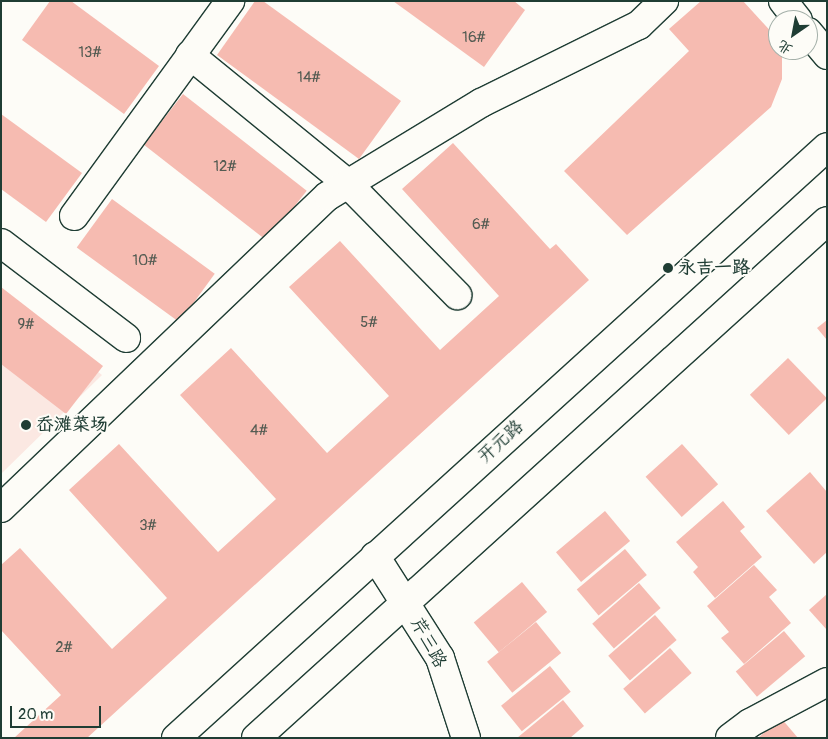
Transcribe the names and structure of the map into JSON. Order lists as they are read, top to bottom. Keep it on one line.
{"streets":{"main road":["开元路","芹三路"]},"crossings":[["开元路","芹三路"]],"places":["永吉一路","岙滩菜场"],"house_numbers":["16#","13#","14#","12#","6#","10#","5#","9#","4#","3#","2#"],"scale_bar":"20 m","north":"bottom left"}
